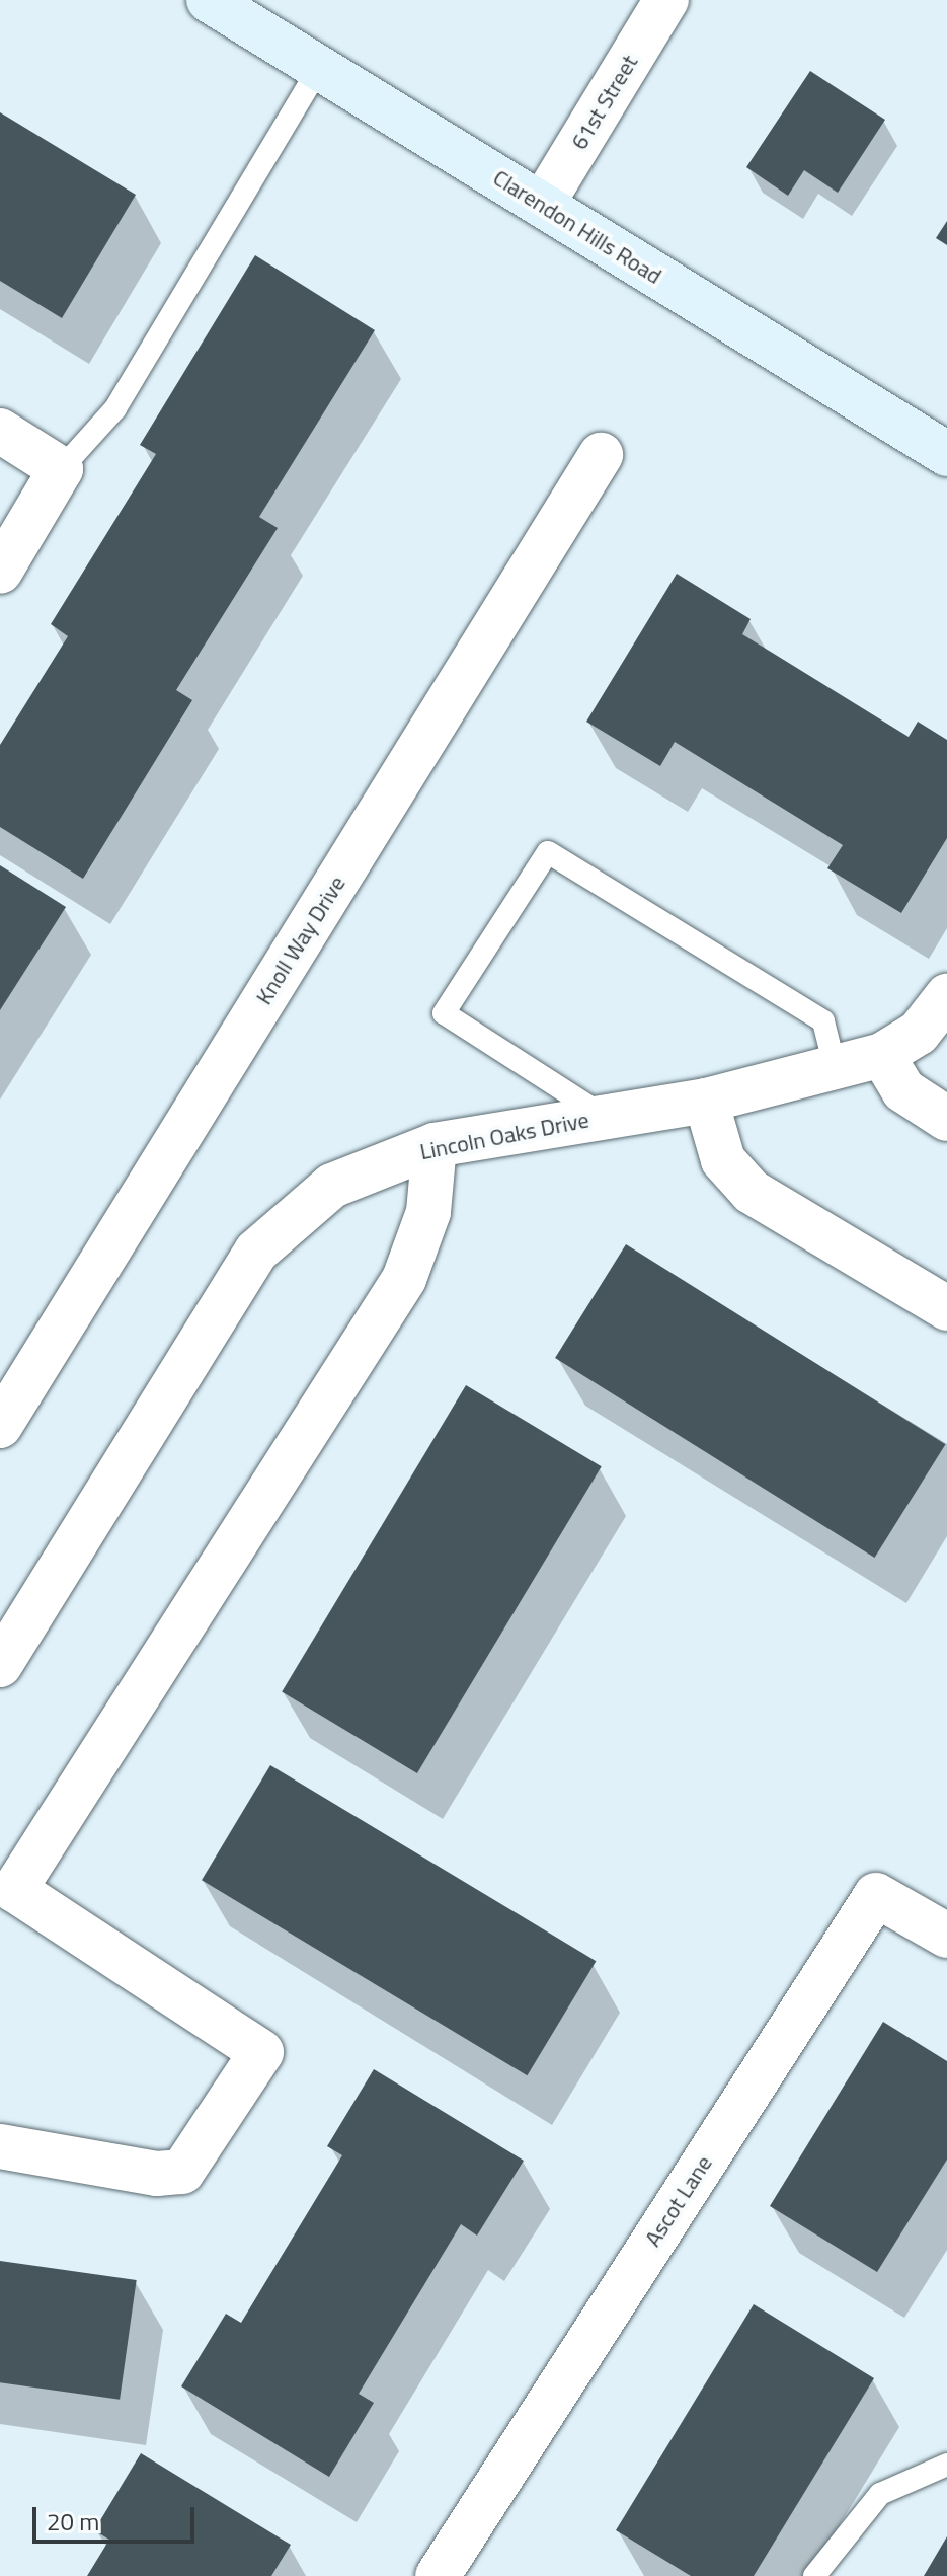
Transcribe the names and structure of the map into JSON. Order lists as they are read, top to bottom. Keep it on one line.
{"streets":{"street":["61st Street","Clarendon Hills Road","Knoll Way Drive","Lincoln Oaks Drive","Ascot Lane"]},"crossings":[["61st Street","Clarendon Hills Road"]],"scale_bar":"20 m"}
